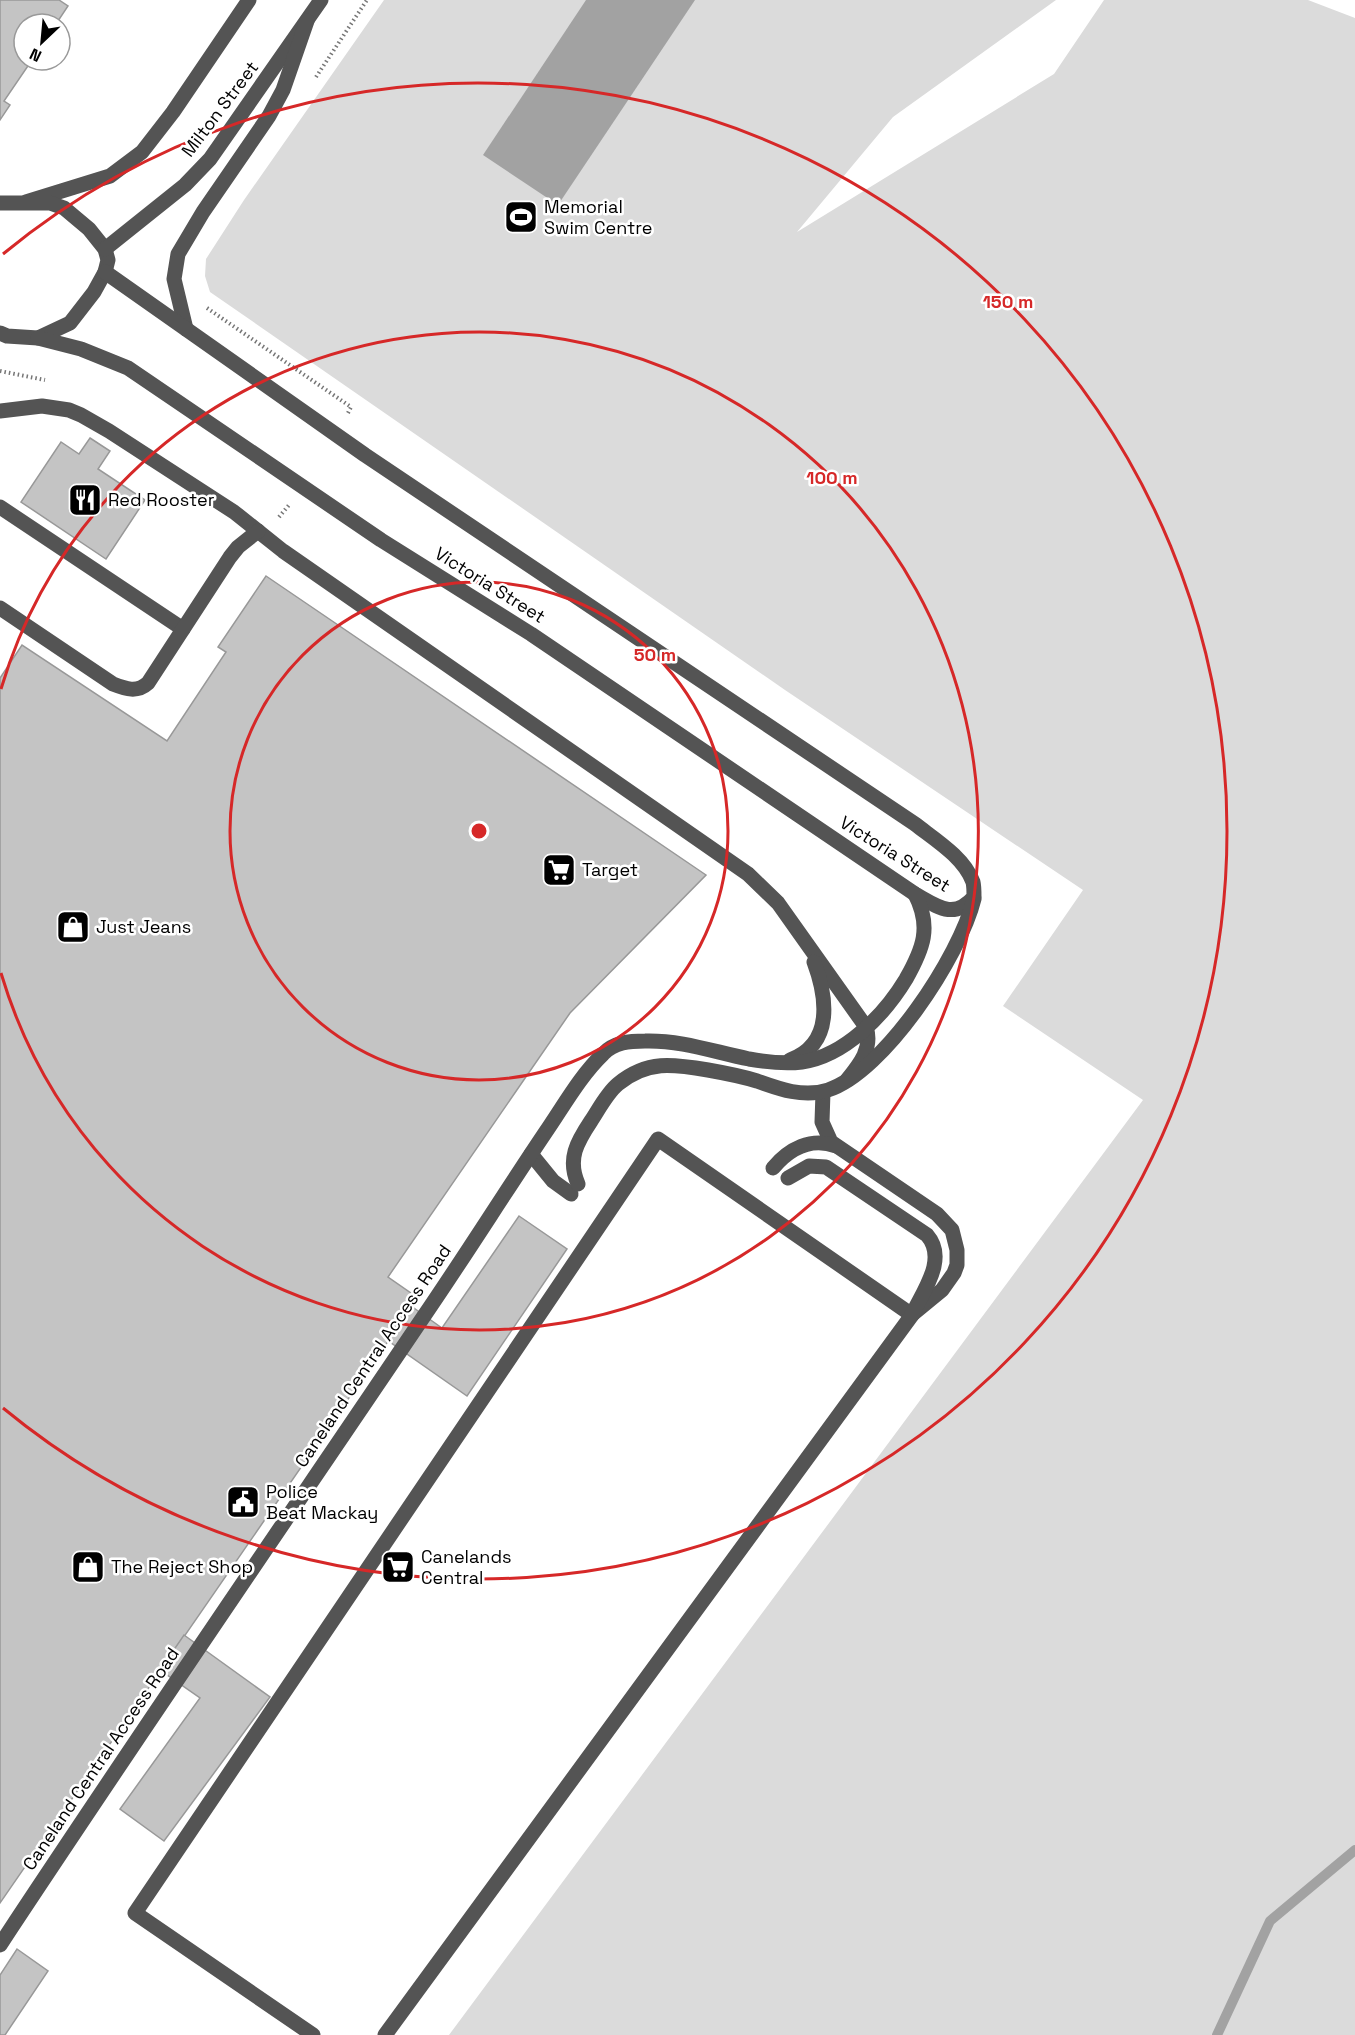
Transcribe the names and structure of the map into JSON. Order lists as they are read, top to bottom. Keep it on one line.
{"streets":{"street":["Milton Street","Victoria Street","Caneland Central Access Road"]},"places":{"sports":["Memorial Swim Centre"],"restaurant":["Red Rooster"],"supermarket":["Target","Canelands Central"],"shop":["Just Jeans","The Reject Shop"],"public building":["Police Beat Mackay"]},"north":"bottom left","rings":["150 m","100 m","50 m"]}
